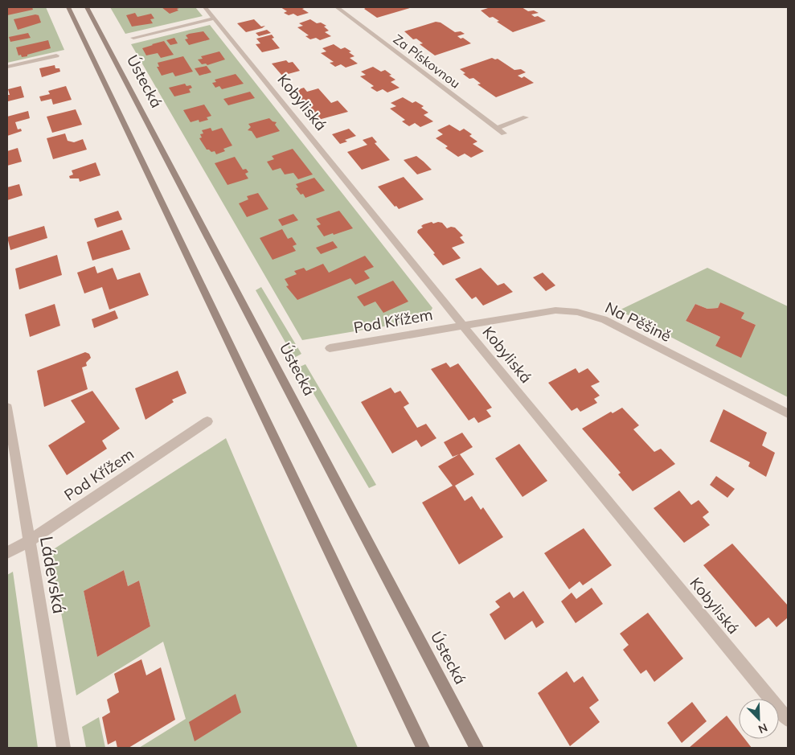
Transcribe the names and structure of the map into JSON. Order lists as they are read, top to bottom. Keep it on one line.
{"streets":{"main road":["Ústecká"],"street":["Za Pískovnou","Kobyliská","Pod Křížem","Na Pěšině","Ládevská"]},"crossings":[["Kobyliská","Pod Křížem"],["Kobyliská","Na Pěšině"],["Pod Křížem","Na Pěšině"],["Pod Křížem","Ládevská"]],"north":"bottom right"}
